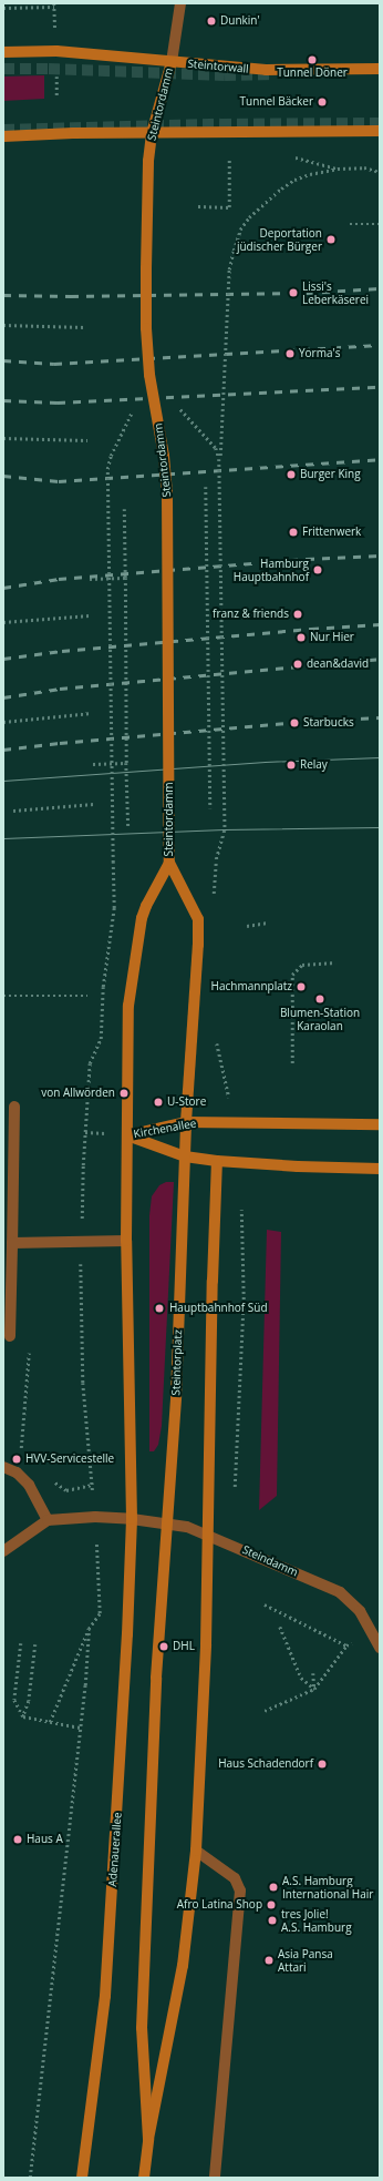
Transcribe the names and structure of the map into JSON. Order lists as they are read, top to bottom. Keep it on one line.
{"streets":{"main road":["Steintorwall","Steintordamm","Kirchenallee","Steintorplatz","Adenauerallee"],"street":["Steindamm"]},"crossings":[["Steintorwall","Steintordamm"],["Steintordamm","Kirchenallee"],["Steintordamm","Steintorplatz"],["Kirchenallee","Steintorplatz"],["Steintorplatz","Steindamm"],["Steindamm","Adenauerallee"]],"places":["Dunkin'","Tunnel Döner","Tunnel Bäcker","Deportation jüdischer Bürger","Lissi's Leberkäserei","Yorma's","Burger King","Frittenwerk","Hamburg Hauptbahnhof","franz & friends","Nur Hier","dean&david","Starbucks","Relay","Hachmannplatz","Blumen-Station Karaolan","von Allwörden","U-Store","Hauptbahnhof Süd","HVV-Servicestelle","DHL","Haus Schadendorf","Haus A","A.S. Hamburg International Hair","Afro Latina Shop","tres Jolie! A.S. Hamburg","Asia Pansa Attari"]}
